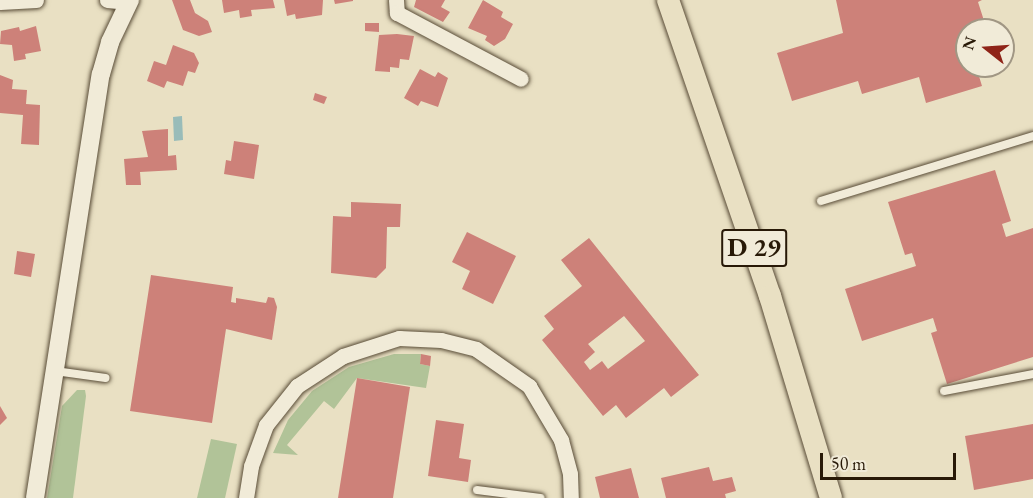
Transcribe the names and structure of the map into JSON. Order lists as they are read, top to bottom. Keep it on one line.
{"streets":{"main road":["D 29"]},"scale_bar":"50 m","north":"left"}
